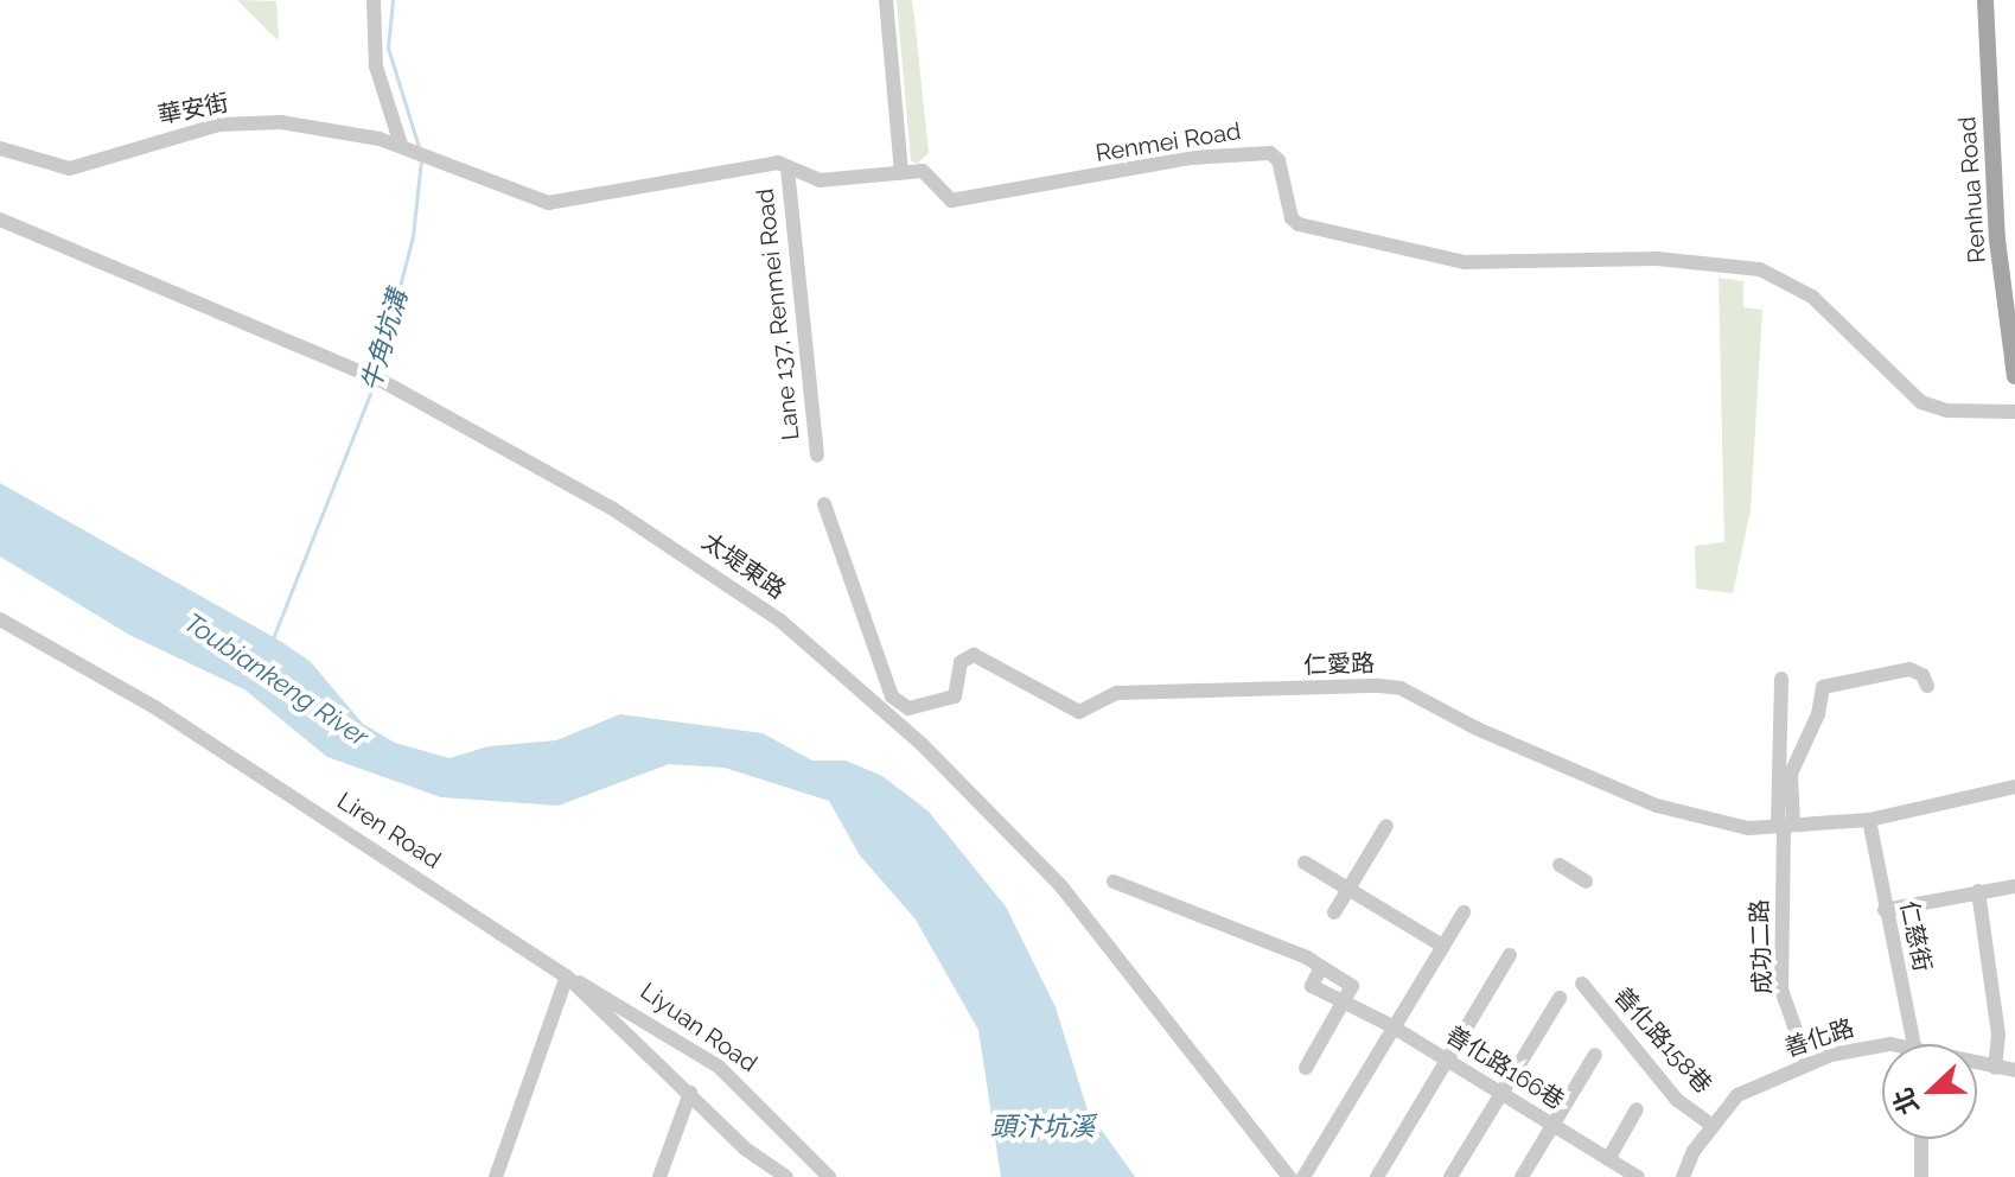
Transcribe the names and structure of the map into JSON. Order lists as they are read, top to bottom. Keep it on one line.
{"streets":{"main road":["Renhua Road"],"street":["華安街","Renmei Road","Lane 137, Renmei Road","太堤東路","仁愛路","Liren Road","仁慈街","成功二路","Liyuan Road","善化路","善化路158巷","善化路166巷"]},"crossings":[["華安街","Renmei Road"],["Renmei Road","Lane 137, Renmei Road"],["仁愛路","仁慈街"],["仁愛路","成功二路"],["Liren Road","Liyuan Road"],["成功二路","善化路"],["善化路","善化路158巷"]],"water":["牛角坑溝","Toubiankeng River","頭汴坑溪"],"north":"left"}
